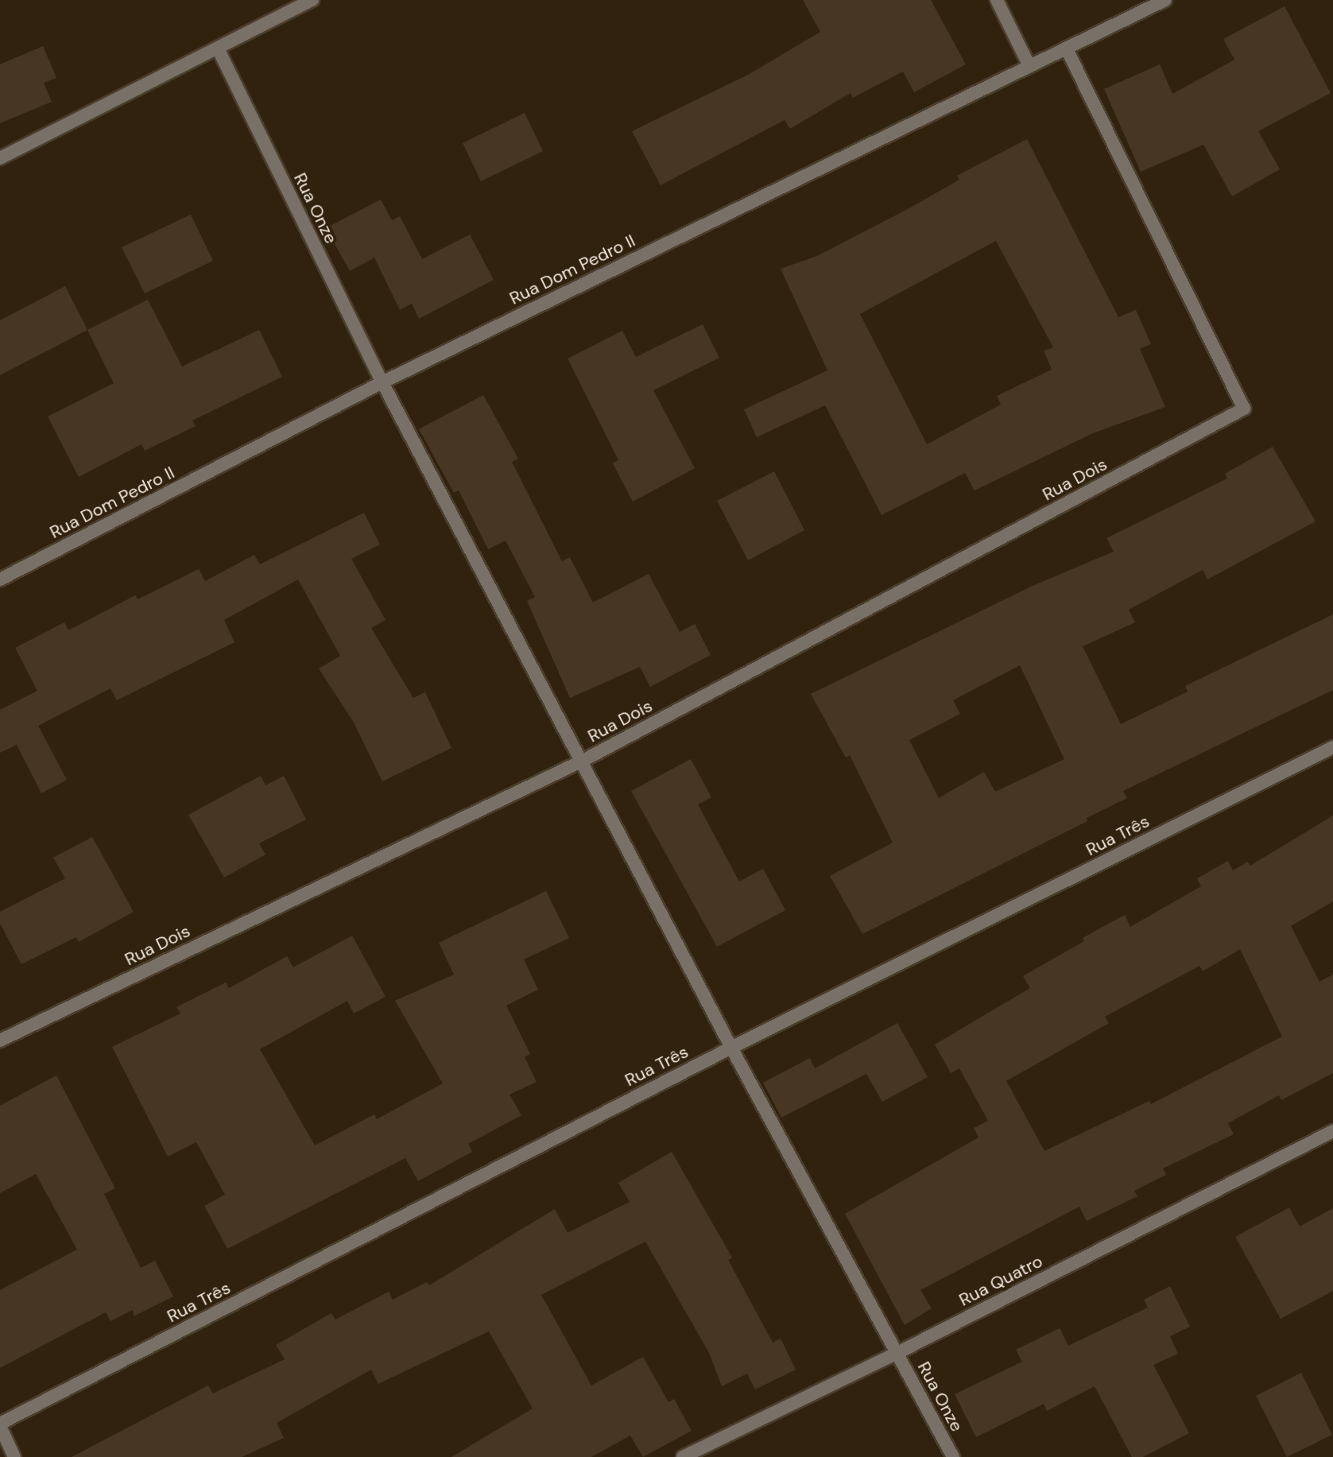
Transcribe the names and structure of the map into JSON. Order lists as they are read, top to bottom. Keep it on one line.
{"streets":{"street":["Rua Onze","Rua Dom Pedro II","Rua Dois","Rua Três","Rua Quatro"]},"crossings":[["Rua Onze","Rua Dom Pedro II"],["Rua Onze","Rua Dois"],["Rua Onze","Rua Três"],["Rua Onze","Rua Quatro"],["Rua Dom Pedro II","Rua Dois"]]}
